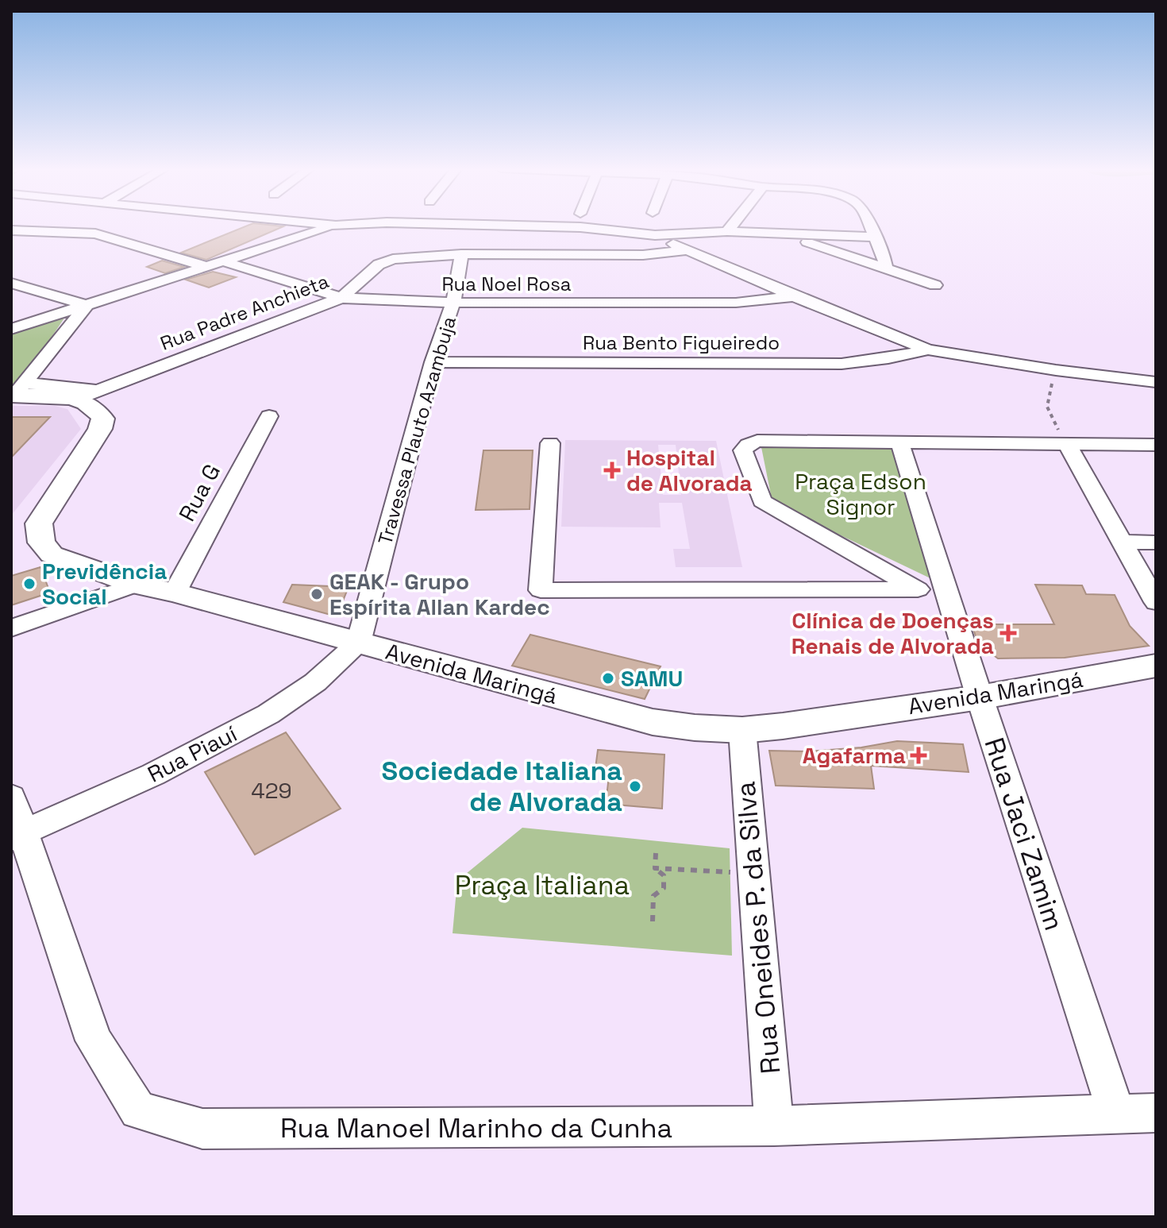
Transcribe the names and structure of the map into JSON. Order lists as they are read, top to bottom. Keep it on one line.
{"streets":{"main road":["Avenida Maringá"],"street":["Rua Noel Rosa","Rua Padre Anchieta","Rua Bento Figueiredo","Travessa Plauto Azambuja","Rua G","Rua Piauí","Rua Jaci Zamim","Rua Oneides P. da Silva","Rua Manoel Marinho da Cunha"]},"crossings":[["Rua Noel Rosa","Rua Padre Anchieta"],["Rua Noel Rosa","Travessa Plauto Azambuja"],["Rua Padre Anchieta","Travessa Plauto Azambuja"],["Rua Padre Anchieta","Avenida Maringá"],["Rua Bento Figueiredo","Travessa Plauto Azambuja"],["Travessa Plauto Azambuja","Avenida Maringá"],["Travessa Plauto Azambuja","Rua Piauí"],["Rua G","Avenida Maringá"],["Avenida Maringá","Rua Piauí"],["Avenida Maringá","Rua Jaci Zamim"],["Avenida Maringá","Rua Oneides P. da Silva"],["Rua Piauí","Rua Manoel Marinho da Cunha"],["Rua Jaci Zamim","Rua Manoel Marinho da Cunha"],["Rua Oneides P. da Silva","Rua Manoel Marinho da Cunha"]],"parks":["Praça Edson Signor","Praça Italiana"],"places":{"health":["Hospital de Alvorada","Clínica de Doenças Renais de Alvorada","Agafarma"],"other":["Previdência Social","GEAK - Grupo Espírita Allan Kardec","SAMU","Sociedade Italiana de Alvorada"]},"house_numbers":["429"]}
